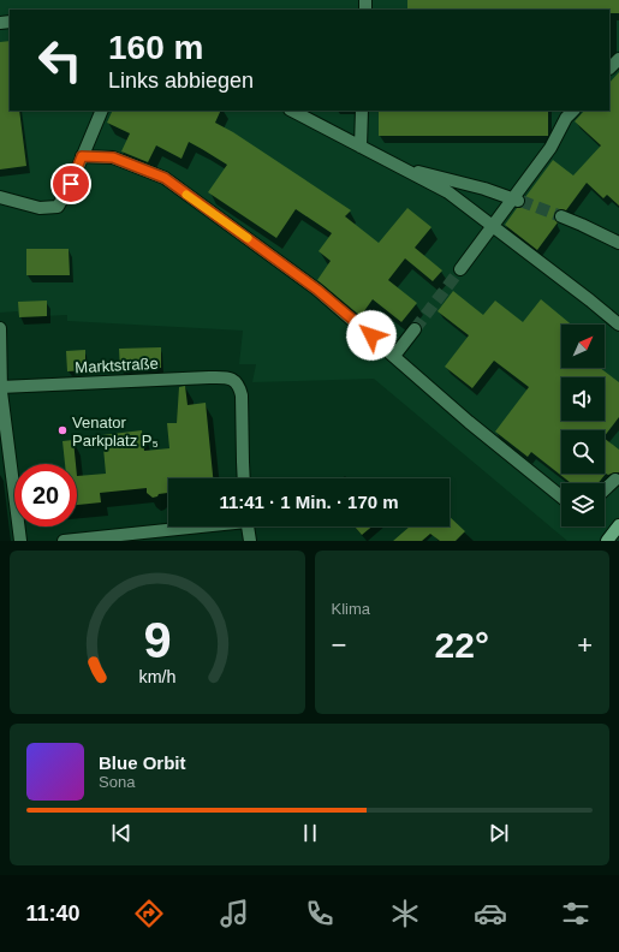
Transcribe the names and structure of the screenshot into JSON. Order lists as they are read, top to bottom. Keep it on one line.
{"streets":{"street":["Marktstraße"]},"places":["Venator Parkplatz P₅"],"north":"top right","page":{"turn":["160 m","Links abbiegen"],"limit":"20","trip":"11:41 · 1 Min. · 170 m","tile":"Klima","heat":["−","22°","+"],"song":["Blue Orbit","Sona"],"tabs":"11:40","gauge":["9","km/h"]}}
